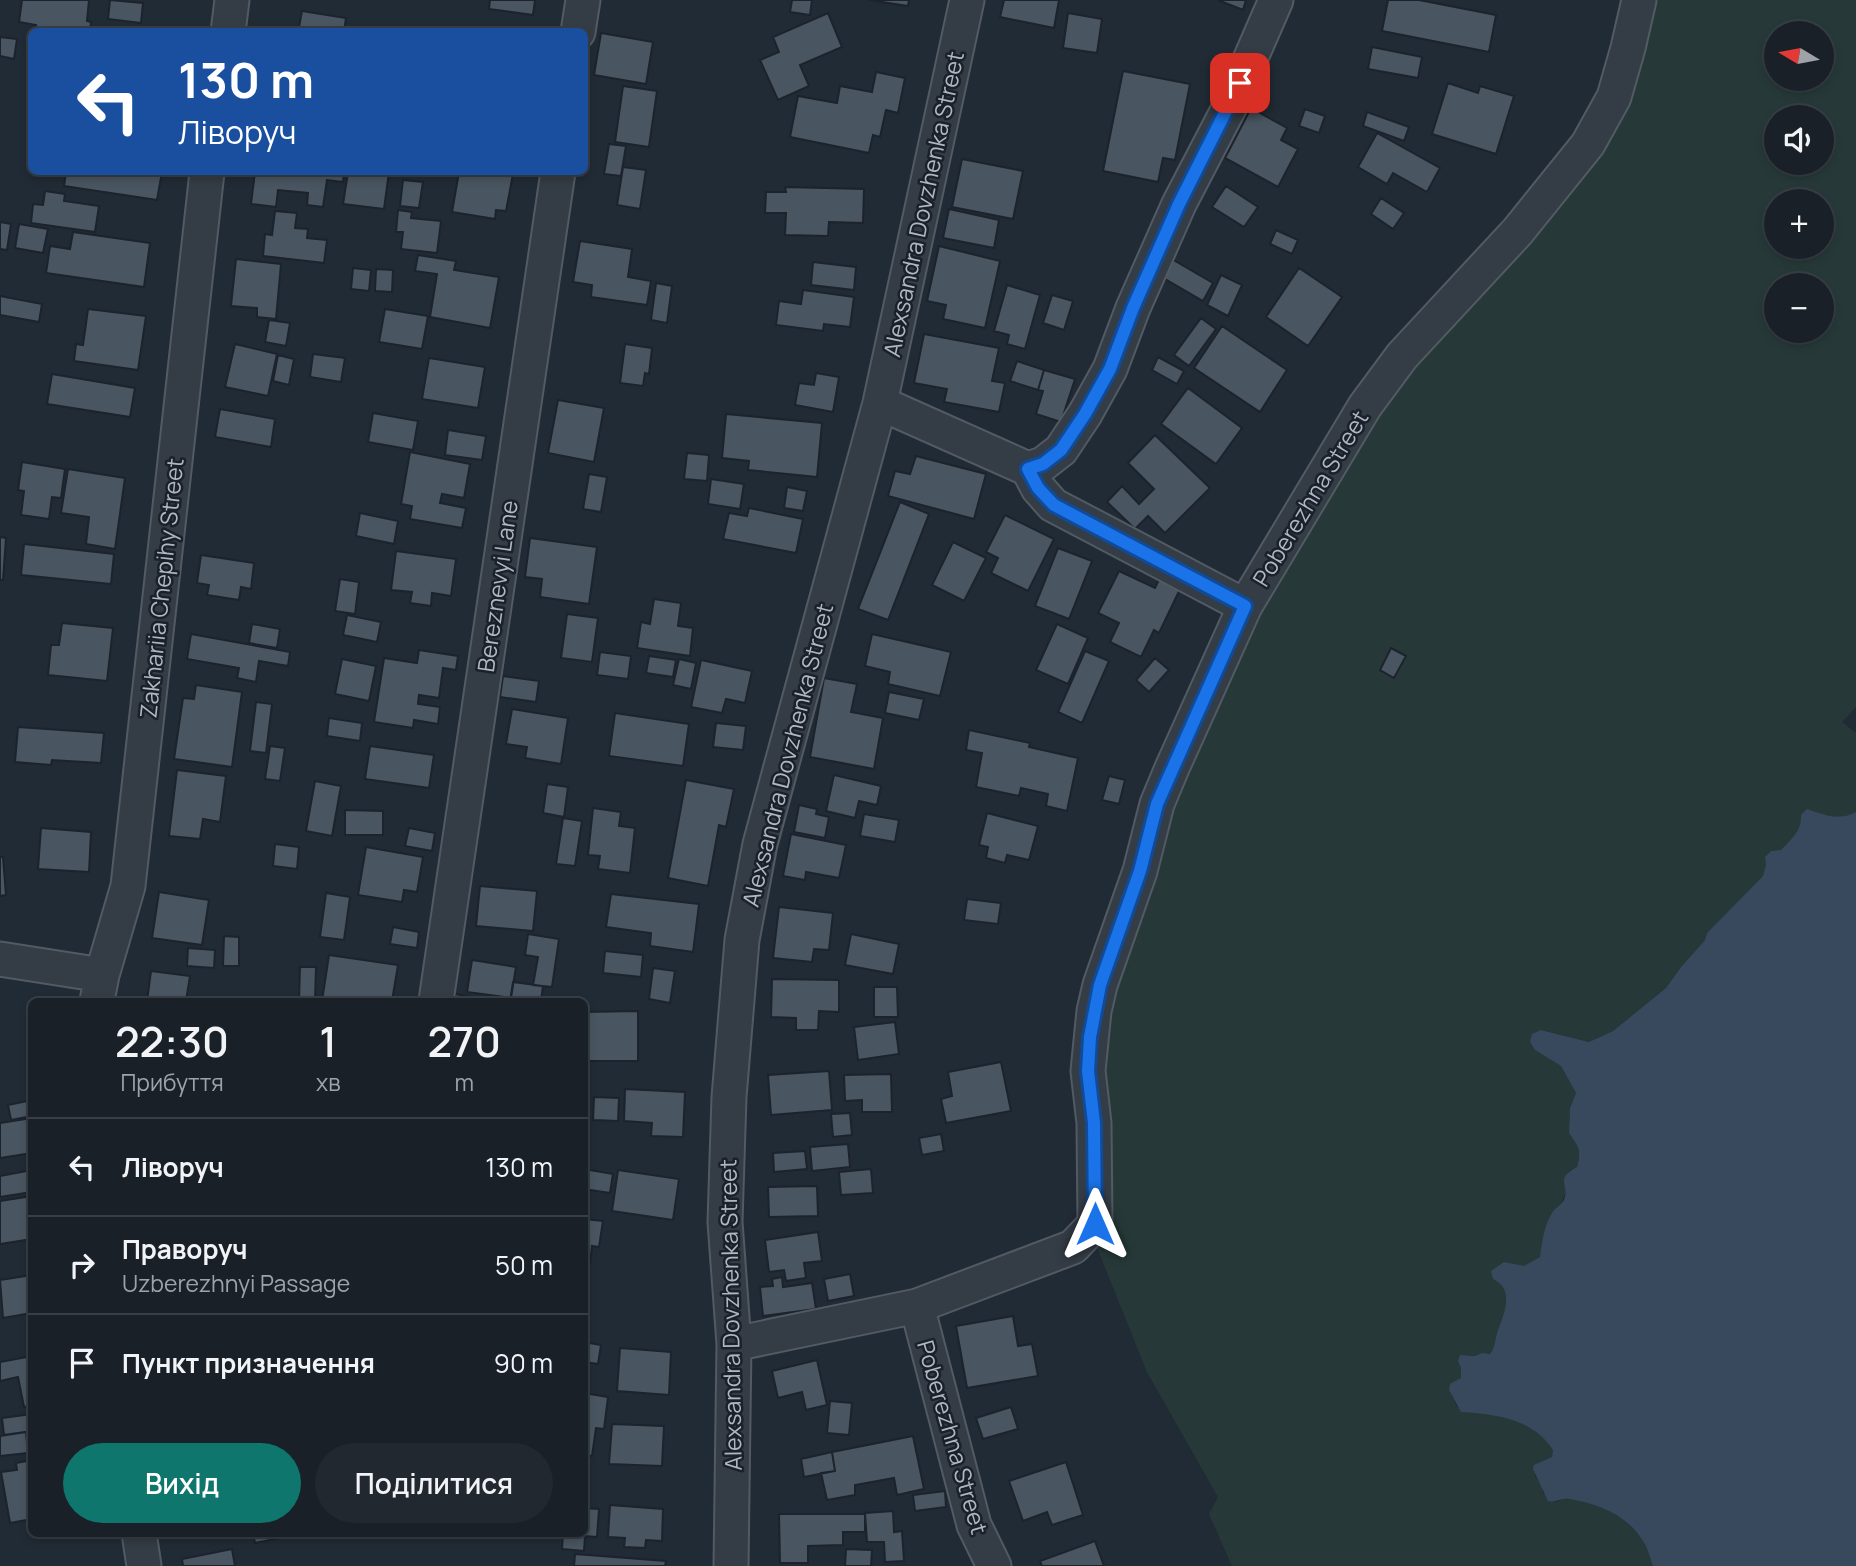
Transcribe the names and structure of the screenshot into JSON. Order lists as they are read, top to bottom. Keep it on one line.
{"streets":{"street":["Alexsandra Dovzhenka Street","Poberezhna Street","Bereznevyi Lane","Zakhariia Chepihy Street"]},"north":"left","page":{"map_buttons":["+","−"],"turn":["130 m","Ліворуч"],"eta":["22:30","Прибуття","1","хв","270","m"],"list":[{"name":"Ліворуч","value":"130 m"},{"name":"Праворуч","note":"Uzberezhnyi Passage","value":"50 m"},{"name":"Пункт призначення","value":"90 m"}],"buttons":["Вихід","Поділитися"]}}
